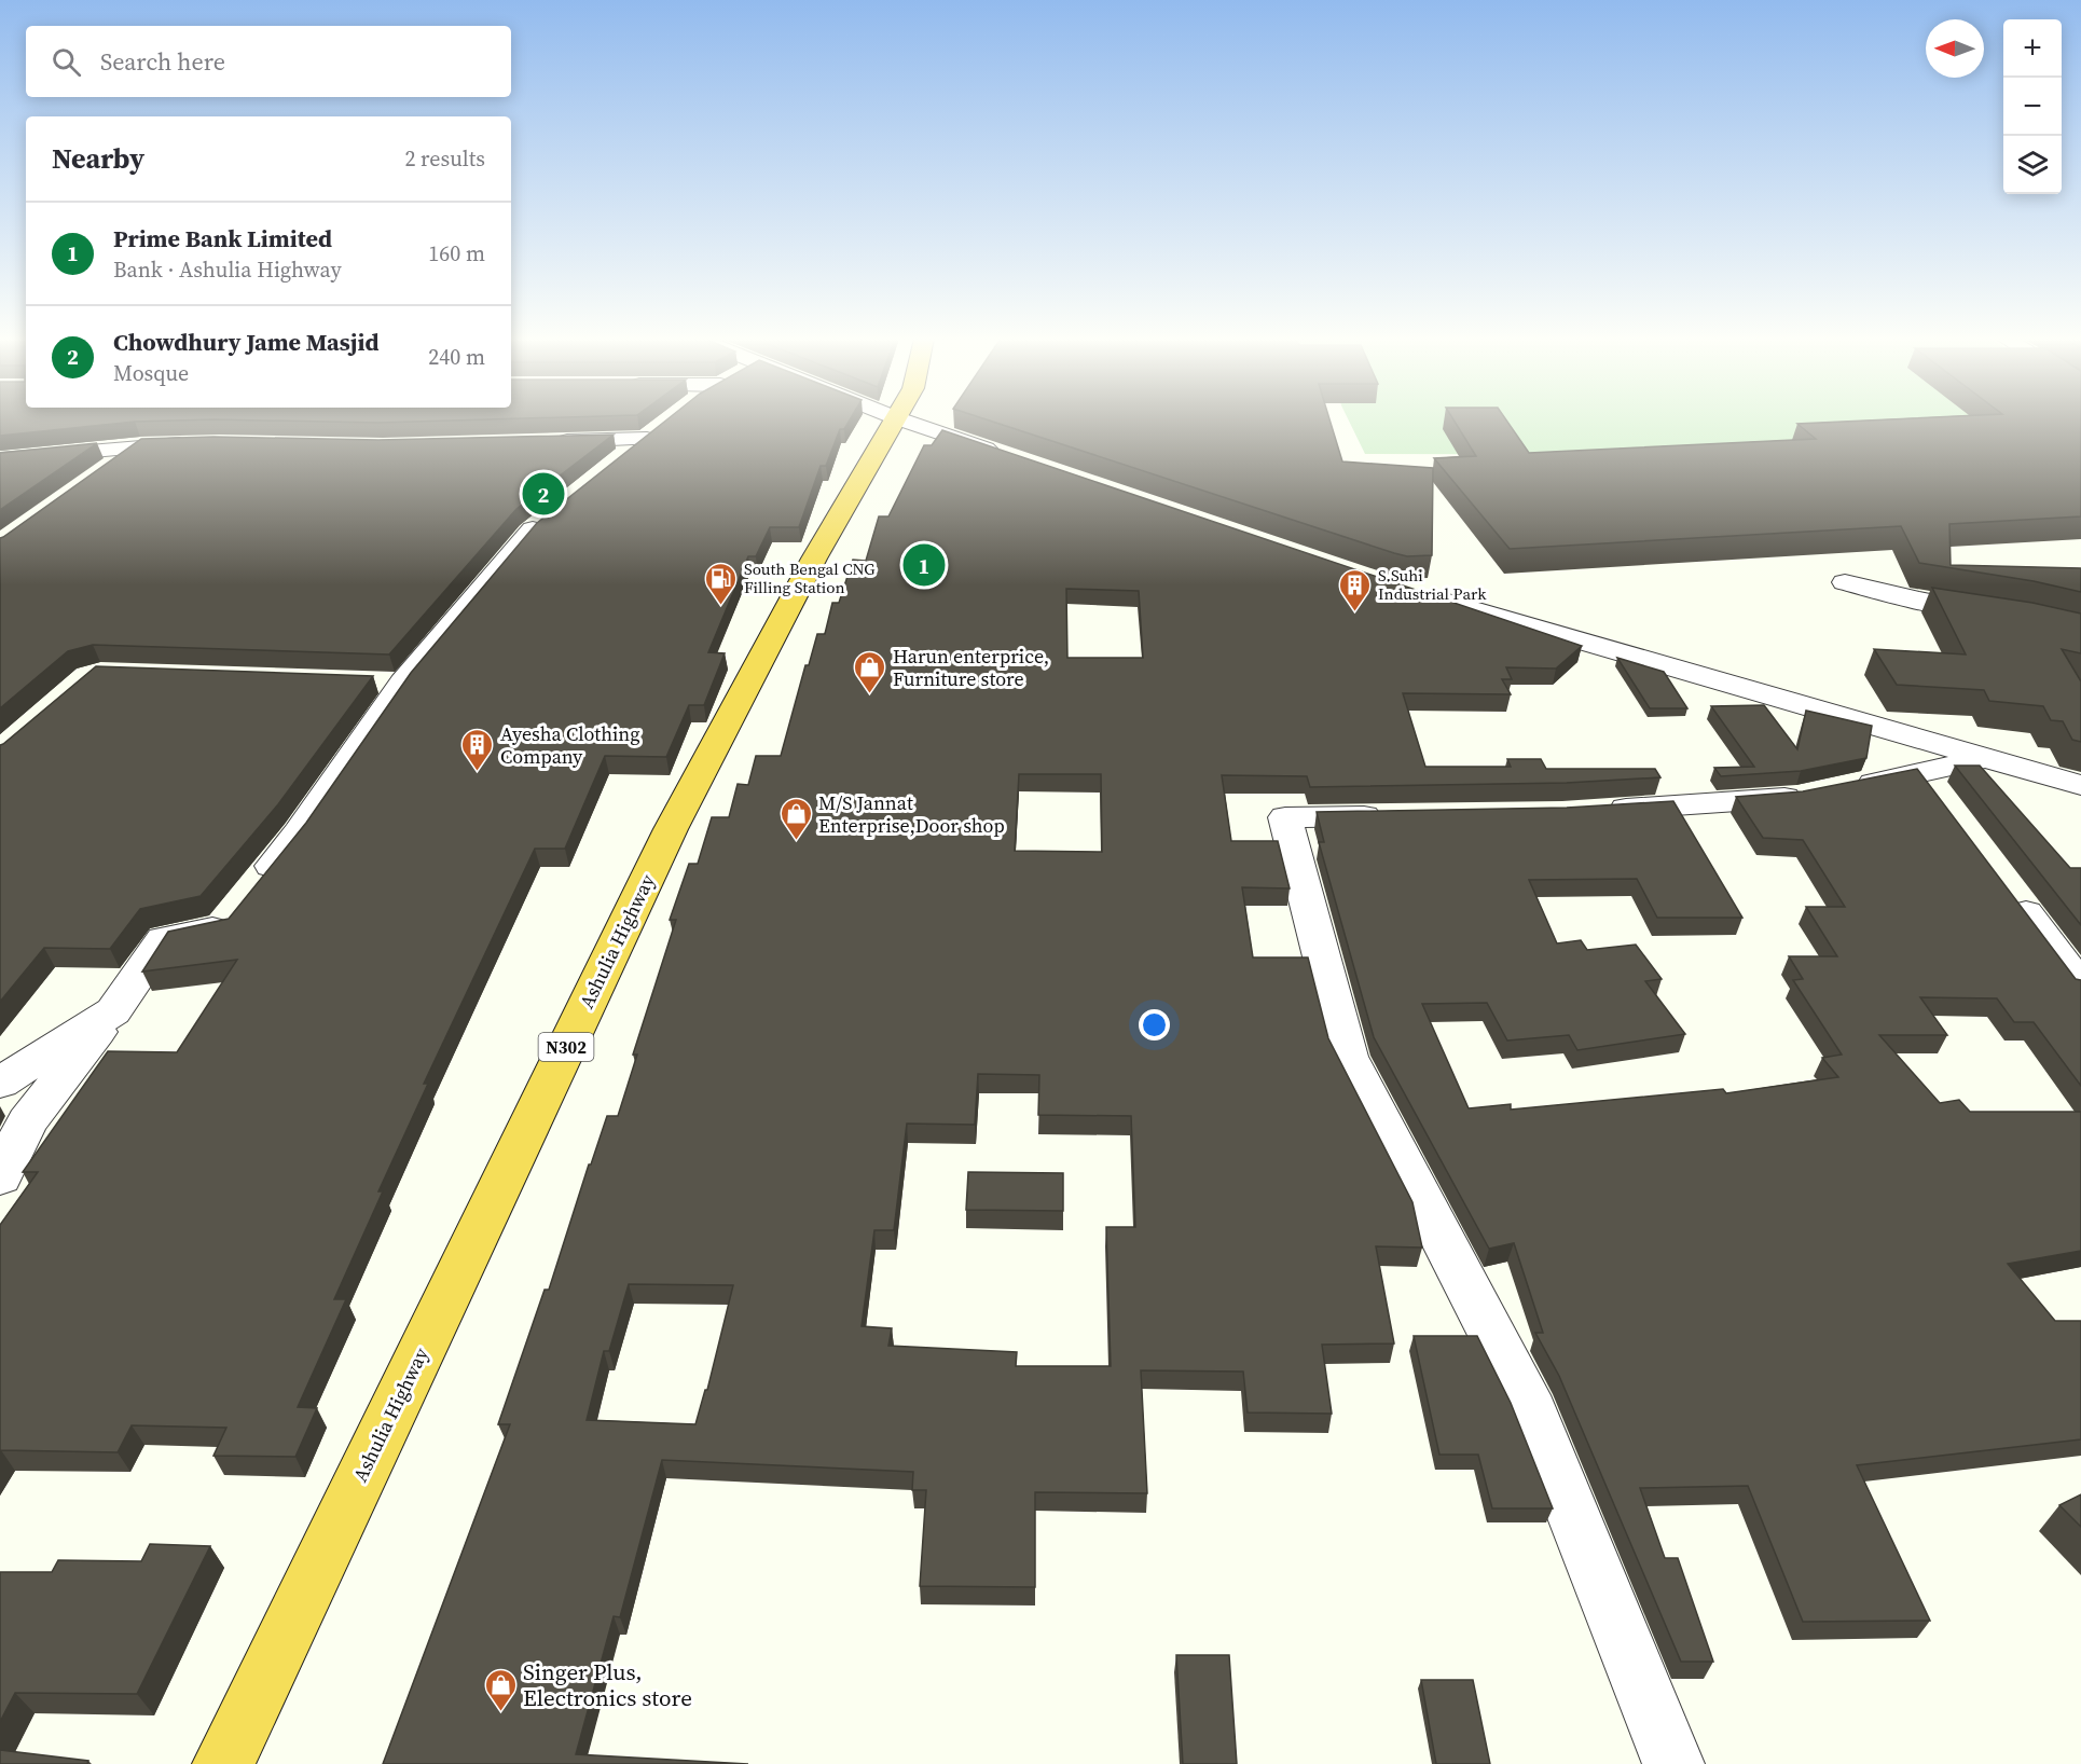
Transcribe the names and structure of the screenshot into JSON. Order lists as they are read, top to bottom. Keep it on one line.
{"streets":{"highway":["Ashulia Highway","N302"]},"places":{"fuel station":["South Bengal CNG Filling Station"],"building":["S.Suhi Industrial Park","Ayesha Clothing Company"],"shop":["Harun enterprice, Furniture store","M/S Jannat Enterprise,Door shop","Singer Plus, Electronics store"]},"north":"left","page":{"map_buttons":["+","−"],"search":"Search here","heading":["Nearby","2 results"],"list":[{"mark":"1","name":"Prime Bank Limited","note":"Bank · Ashulia Highway","value":"160 m"},{"mark":"2","name":"Chowdhury Jame Masjid","note":"Mosque","value":"240 m"}],"pins":["2","1"]}}
